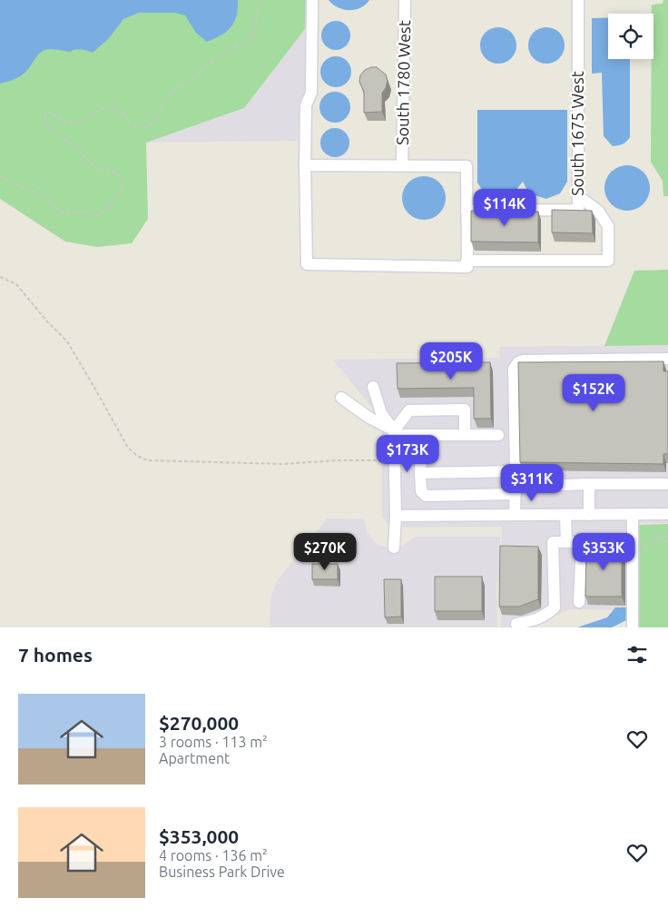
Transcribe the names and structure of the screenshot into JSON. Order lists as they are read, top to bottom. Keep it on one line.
{"streets":{"street":["South 1780 West","South 1675 West"]},"page":{"price":["$114K","$205K","$152K","$173K","$311K","$270K","$353K"],"heading":"7 homes","list":[{"name":"$270,000","note":"3 rooms · 113 m² · Apartment"},{"name":"$353,000","note":"4 rooms · 136 m² · Business Park Drive"}]}}
